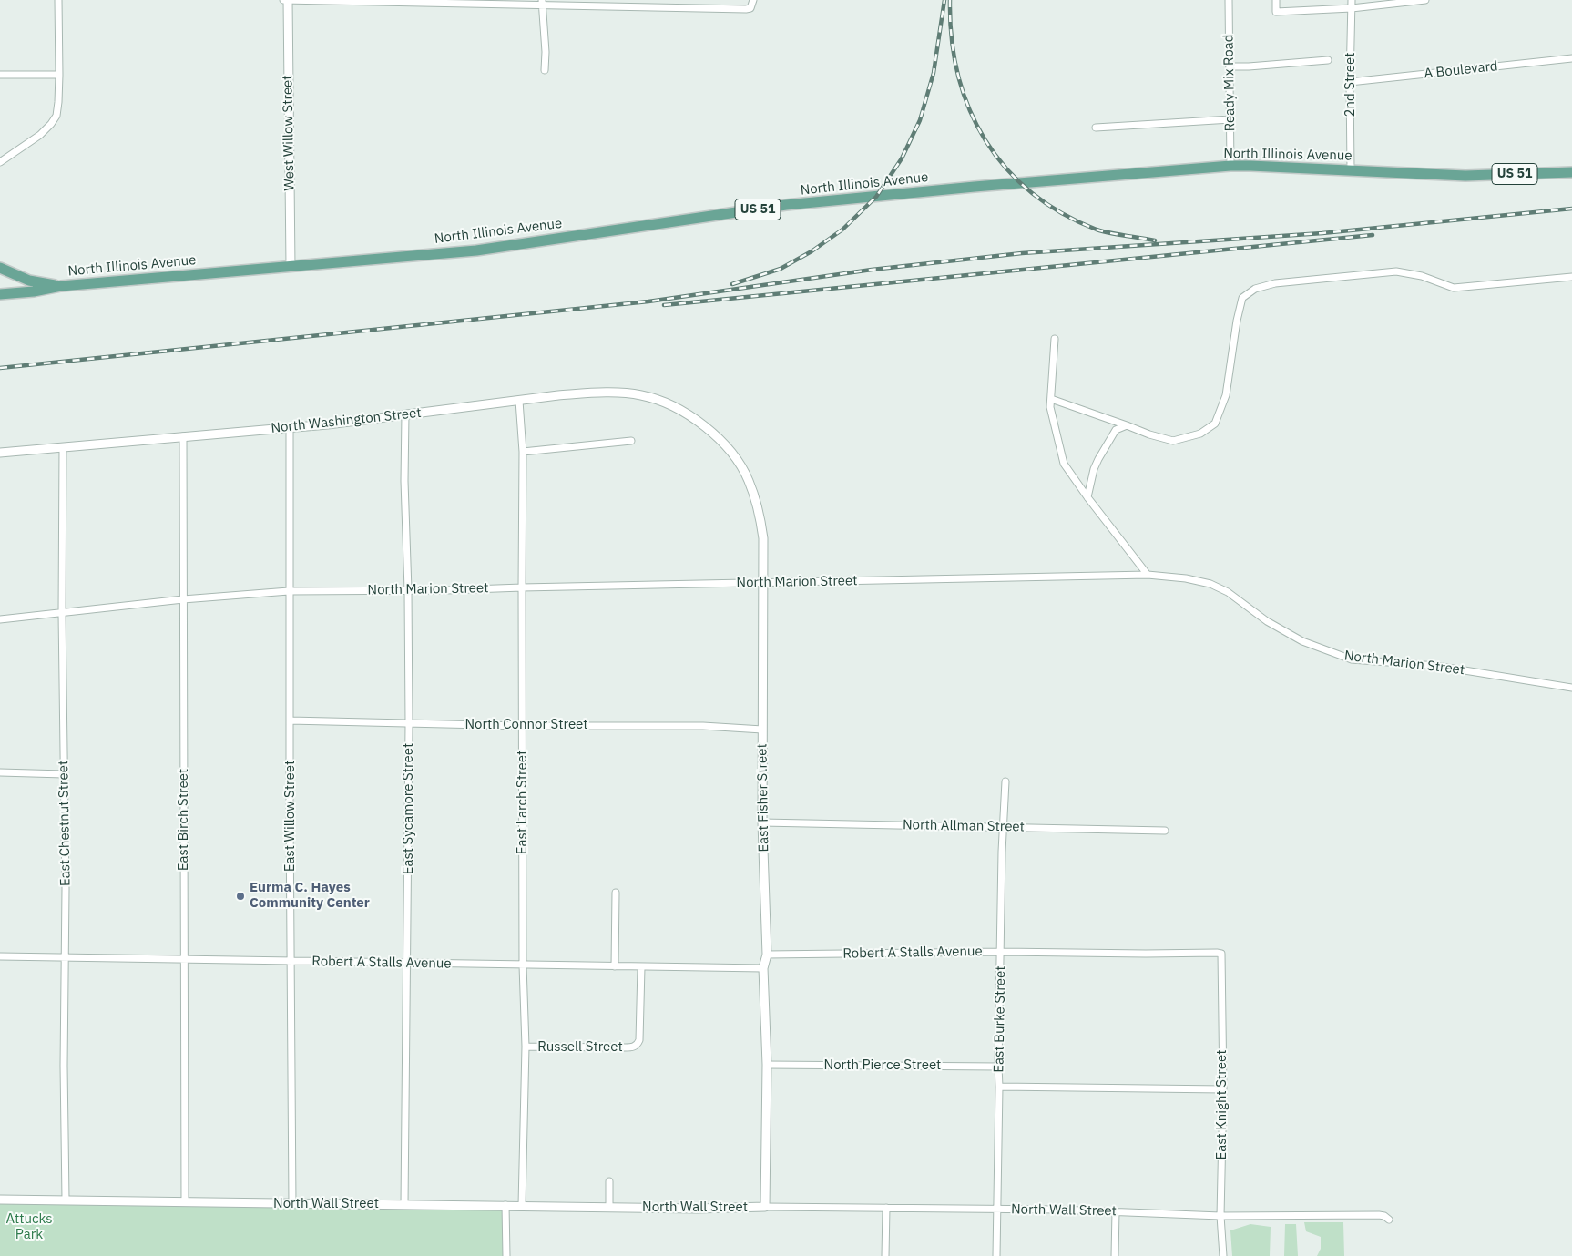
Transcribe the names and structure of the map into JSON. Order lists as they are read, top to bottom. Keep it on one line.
{"streets":{"main road":["North Illinois Avenue","US 51"],"street":["A Boulevard","Ready Mix Road","2nd Street","West Willow Street","North Washington Street","North Marion Street","North Connor Street","East Fisher Street","East Larch Street","East Sycamore Street","East Willow Street","East Birch Street","East Chestnut Street","North Allman Street","Robert A Stalls Avenue","East Burke Street","Russell Street","North Pierce Street","East Knight Street","North Wall Street"]},"crossings":[["A Boulevard","2nd Street"],["Ready Mix Road","North Illinois Avenue"],["2nd Street","North Illinois Avenue"],["West Willow Street","North Illinois Avenue"],["North Illinois Avenue","US 51"],["North Washington Street","East Fisher Street"],["North Washington Street","East Larch Street"],["North Washington Street","East Sycamore Street"],["North Washington Street","East Willow Street"],["North Washington Street","East Birch Street"],["North Washington Street","East Chestnut Street"],["North Marion Street","East Fisher Street"],["North Marion Street","East Larch Street"],["North Marion Street","East Sycamore Street"],["North Marion Street","East Willow Street"],["North Marion Street","East Birch Street"],["North Marion Street","East Chestnut Street"],["North Connor Street","East Fisher Street"],["North Connor Street","East Larch Street"],["North Connor Street","East Sycamore Street"],["North Connor Street","East Willow Street"],["East Fisher Street","North Allman Street"],["East Fisher Street","Robert A Stalls Avenue"],["East Fisher Street","North Pierce Street"],["East Fisher Street","North Wall Street"],["East Larch Street","Robert A Stalls Avenue"],["East Larch Street","Russell Street"],["East Larch Street","North Wall Street"],["East Sycamore Street","Robert A Stalls Avenue"],["East Sycamore Street","North Wall Street"],["East Willow Street","Robert A Stalls Avenue"],["East Willow Street","North Wall Street"],["East Birch Street","Robert A Stalls Avenue"],["East Birch Street","North Wall Street"],["East Chestnut Street","Robert A Stalls Avenue"],["East Chestnut Street","North Wall Street"],["North Allman Street","East Burke Street"],["Robert A Stalls Avenue","East Burke Street"],["Robert A Stalls Avenue","Russell Street"],["Robert A Stalls Avenue","East Knight Street"],["East Burke Street","North Pierce Street"],["East Burke Street","North Wall Street"],["East Knight Street","North Wall Street"]],"parks":["Attucks Park"],"places":["Eurma C. Hayes Community Center"]}
